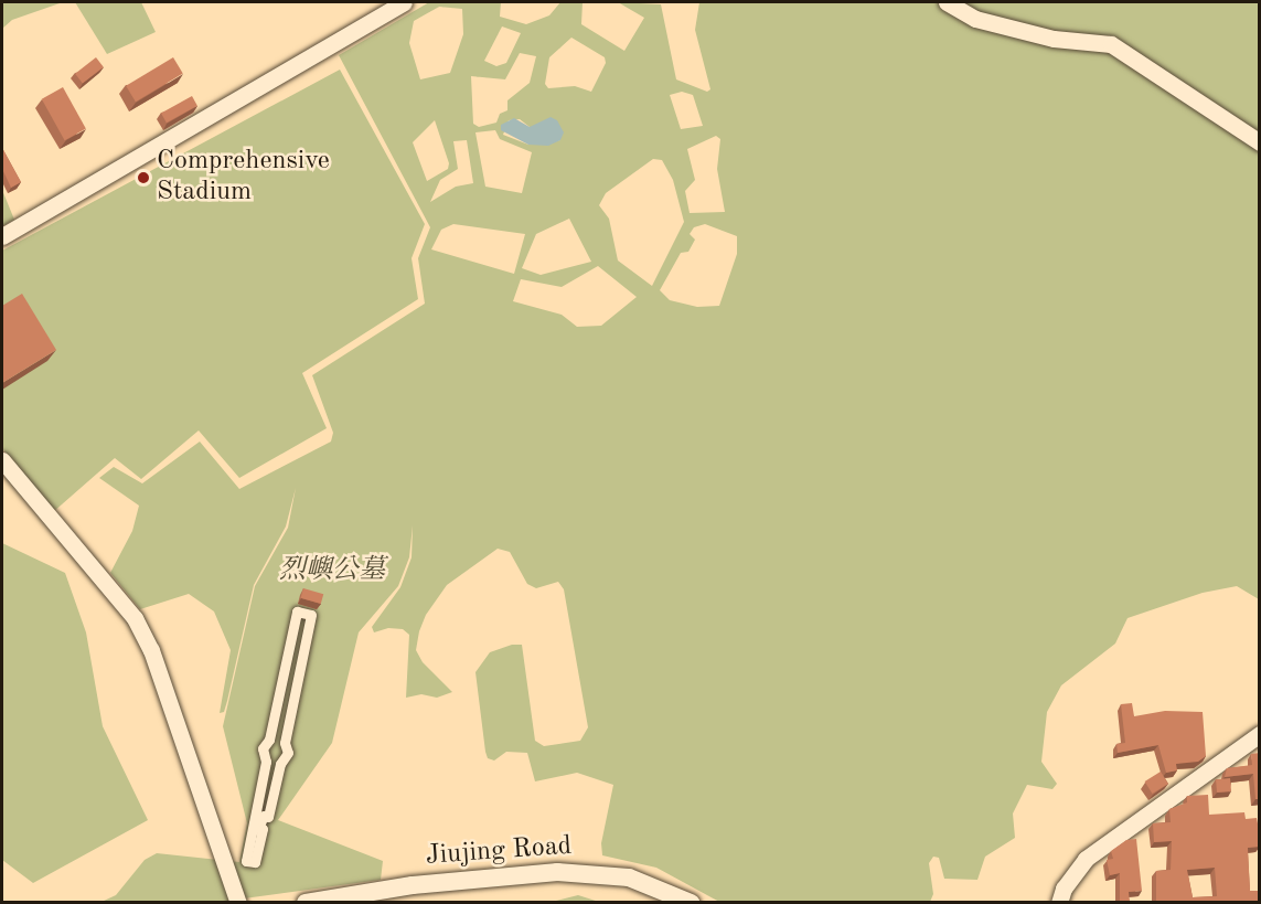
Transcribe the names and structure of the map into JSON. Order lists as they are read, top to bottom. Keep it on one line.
{"streets":{"main road":["Jiujing Road"]},"parks":["烈嶼公墓"],"places":["Comprehensive Stadium"]}
